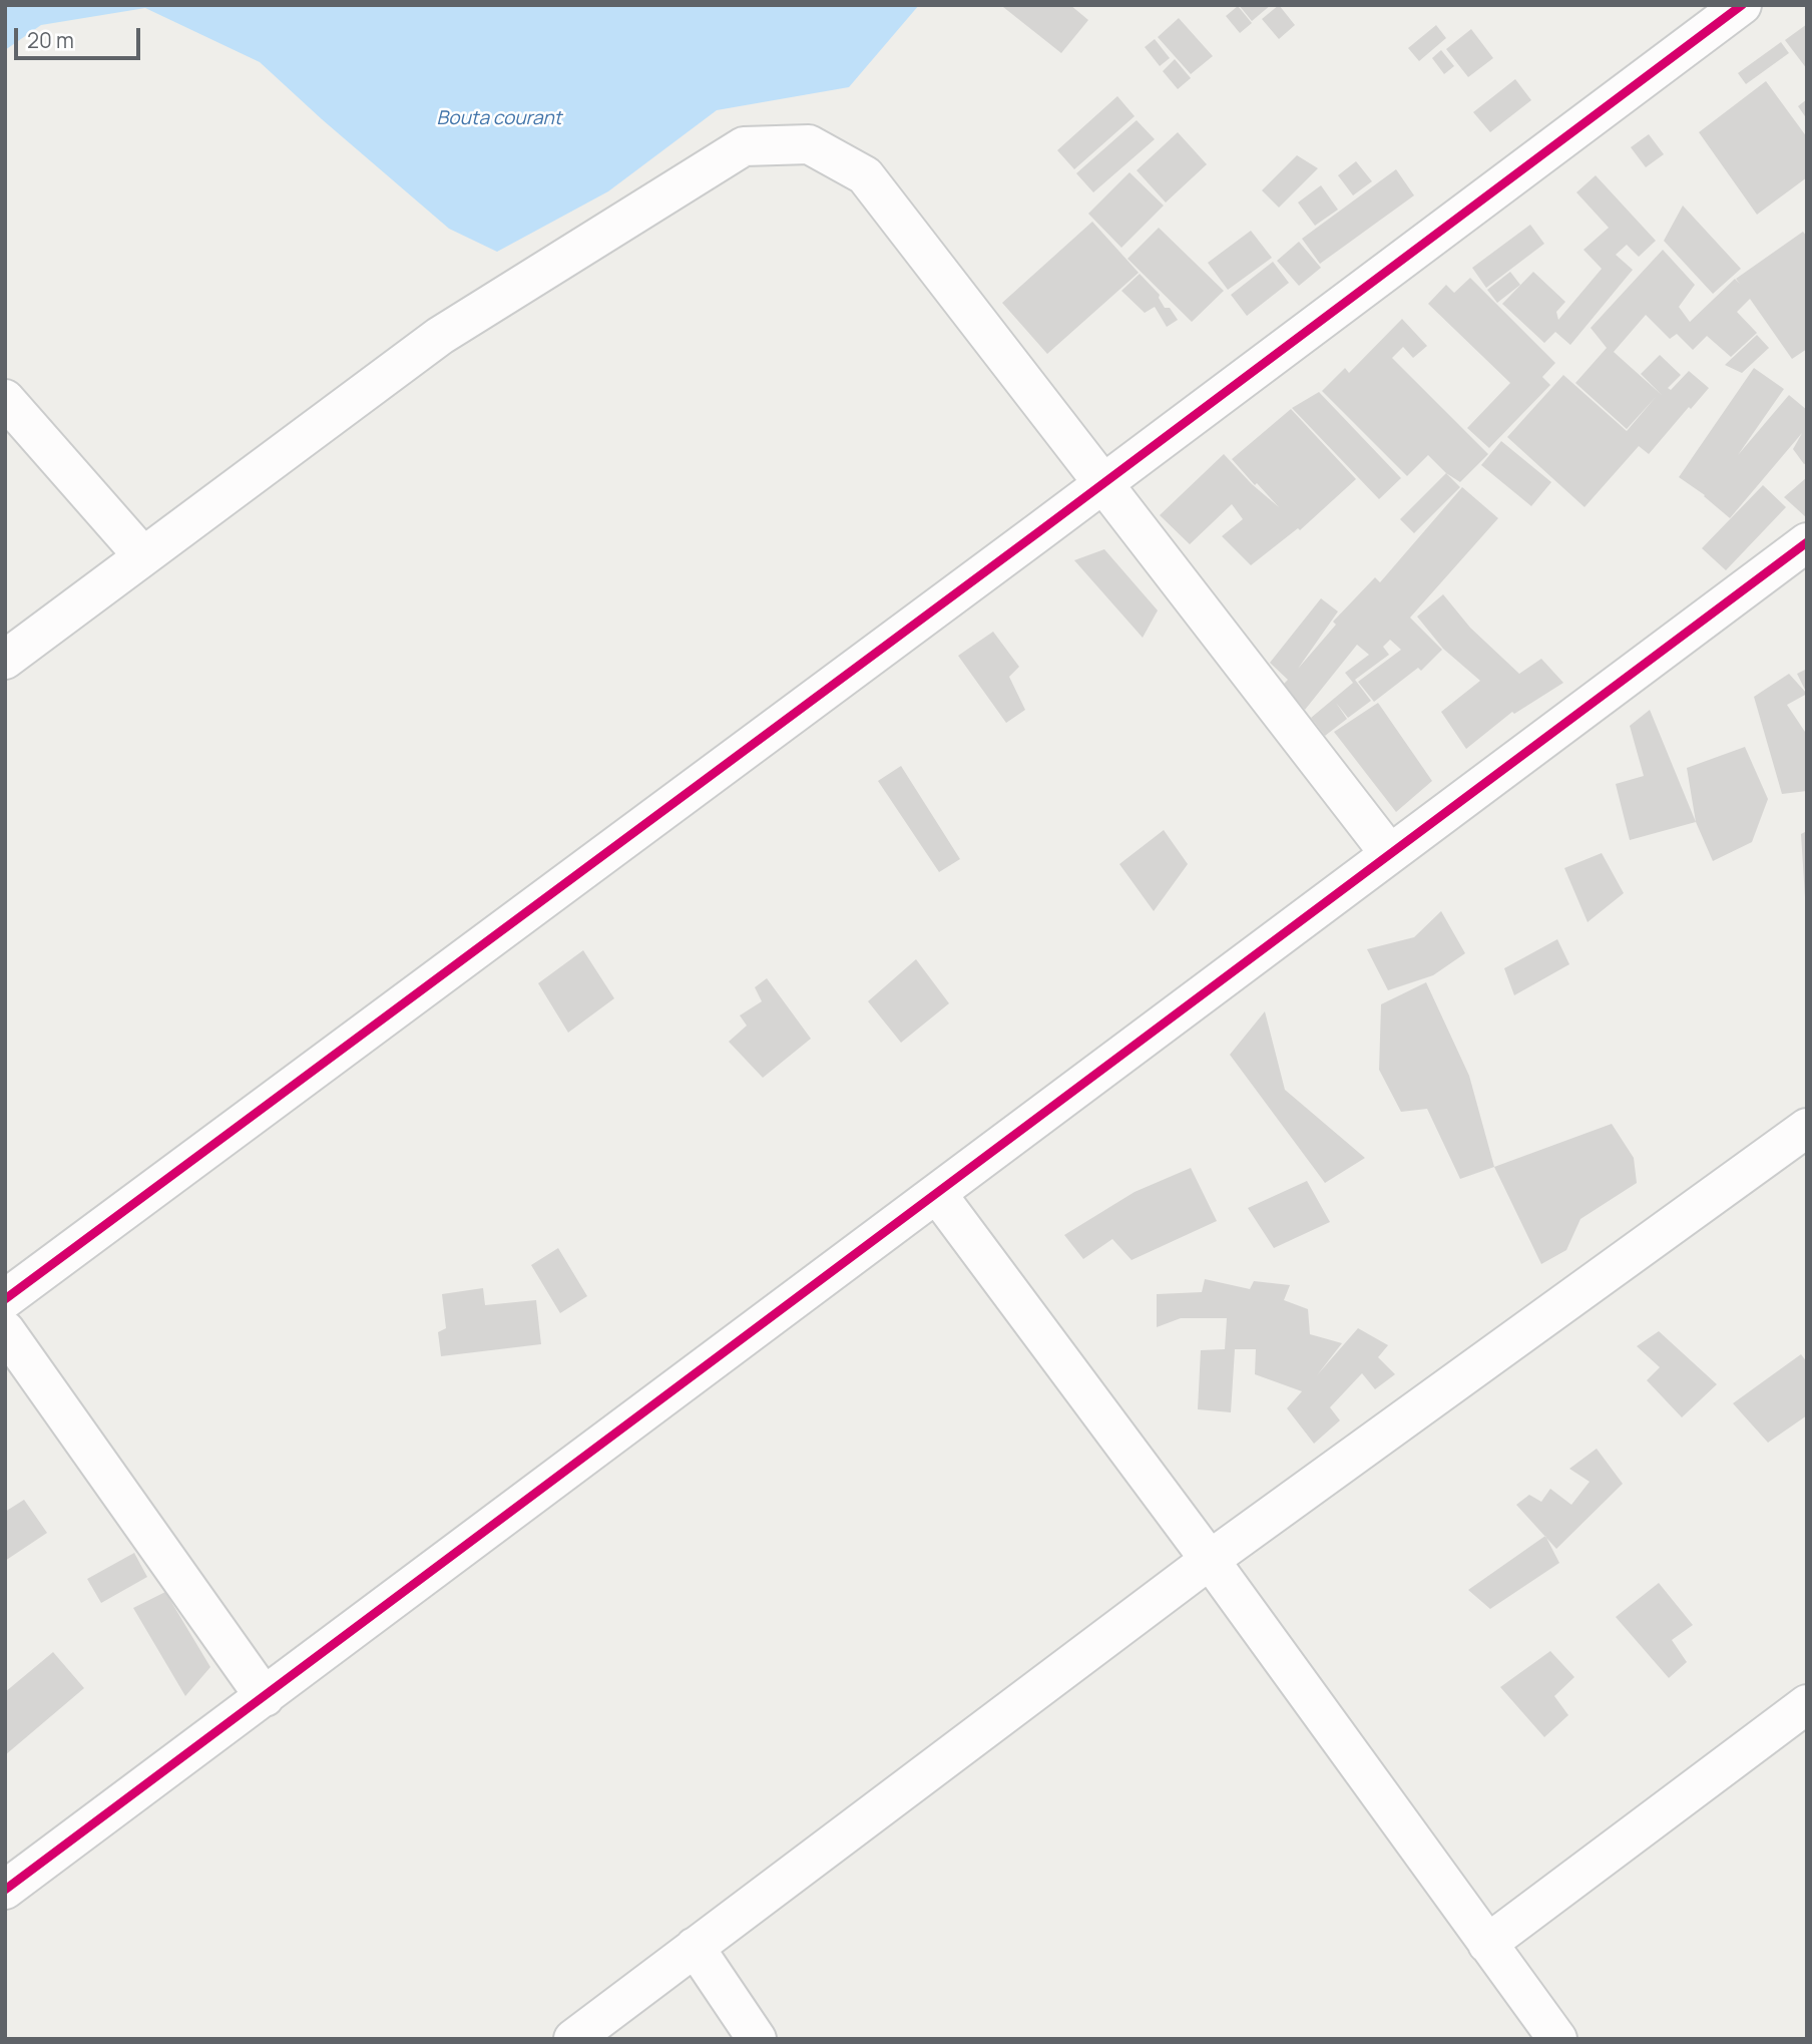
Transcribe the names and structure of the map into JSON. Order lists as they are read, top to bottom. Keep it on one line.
{"water":["Bouta courant"],"scale_bar":"20 m"}
